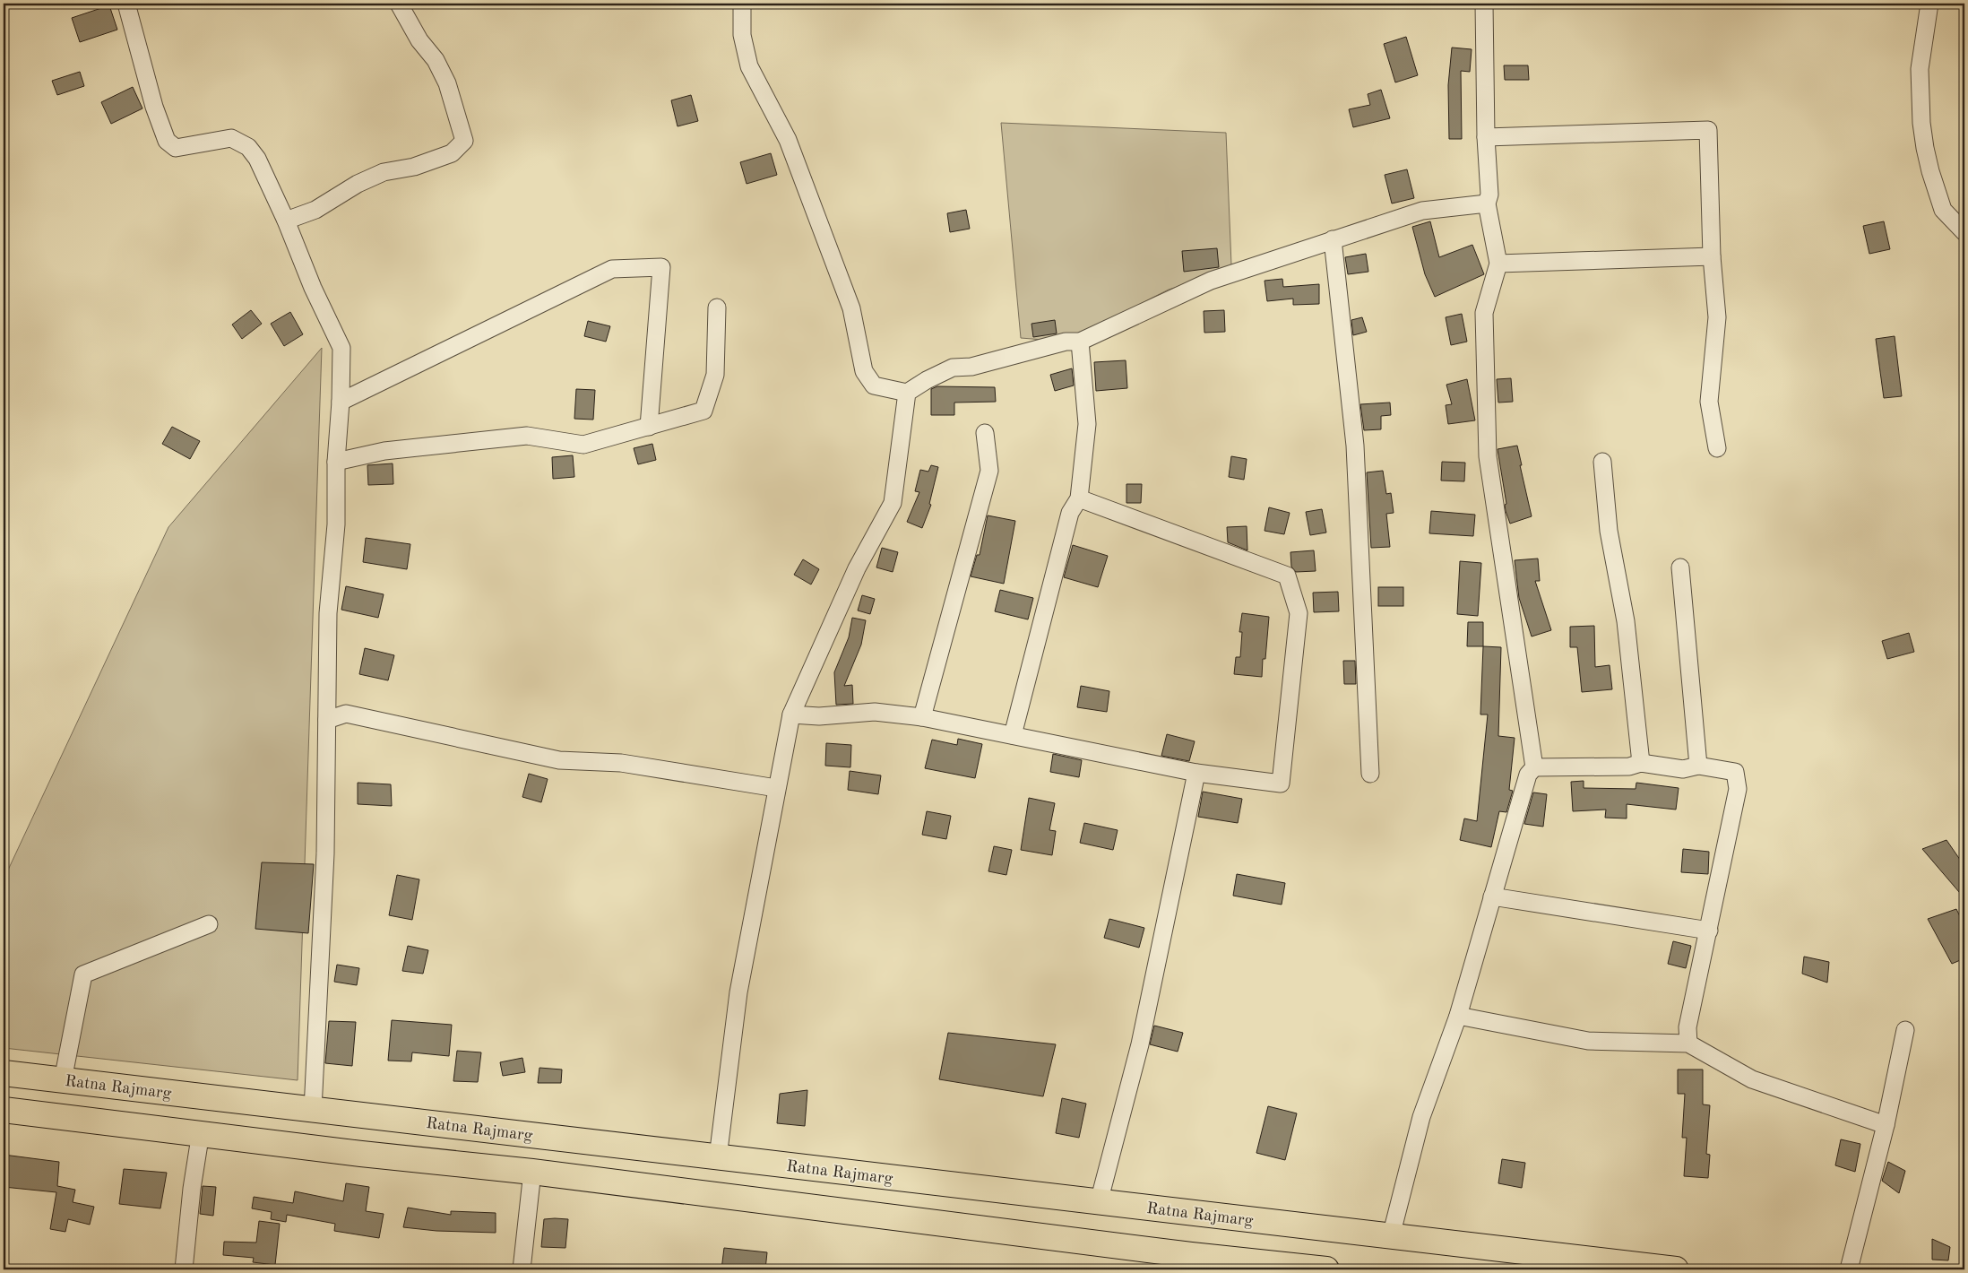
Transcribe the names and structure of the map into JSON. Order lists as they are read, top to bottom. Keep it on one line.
{"streets":{"highway":["Ratna Rajmarg"]}}
